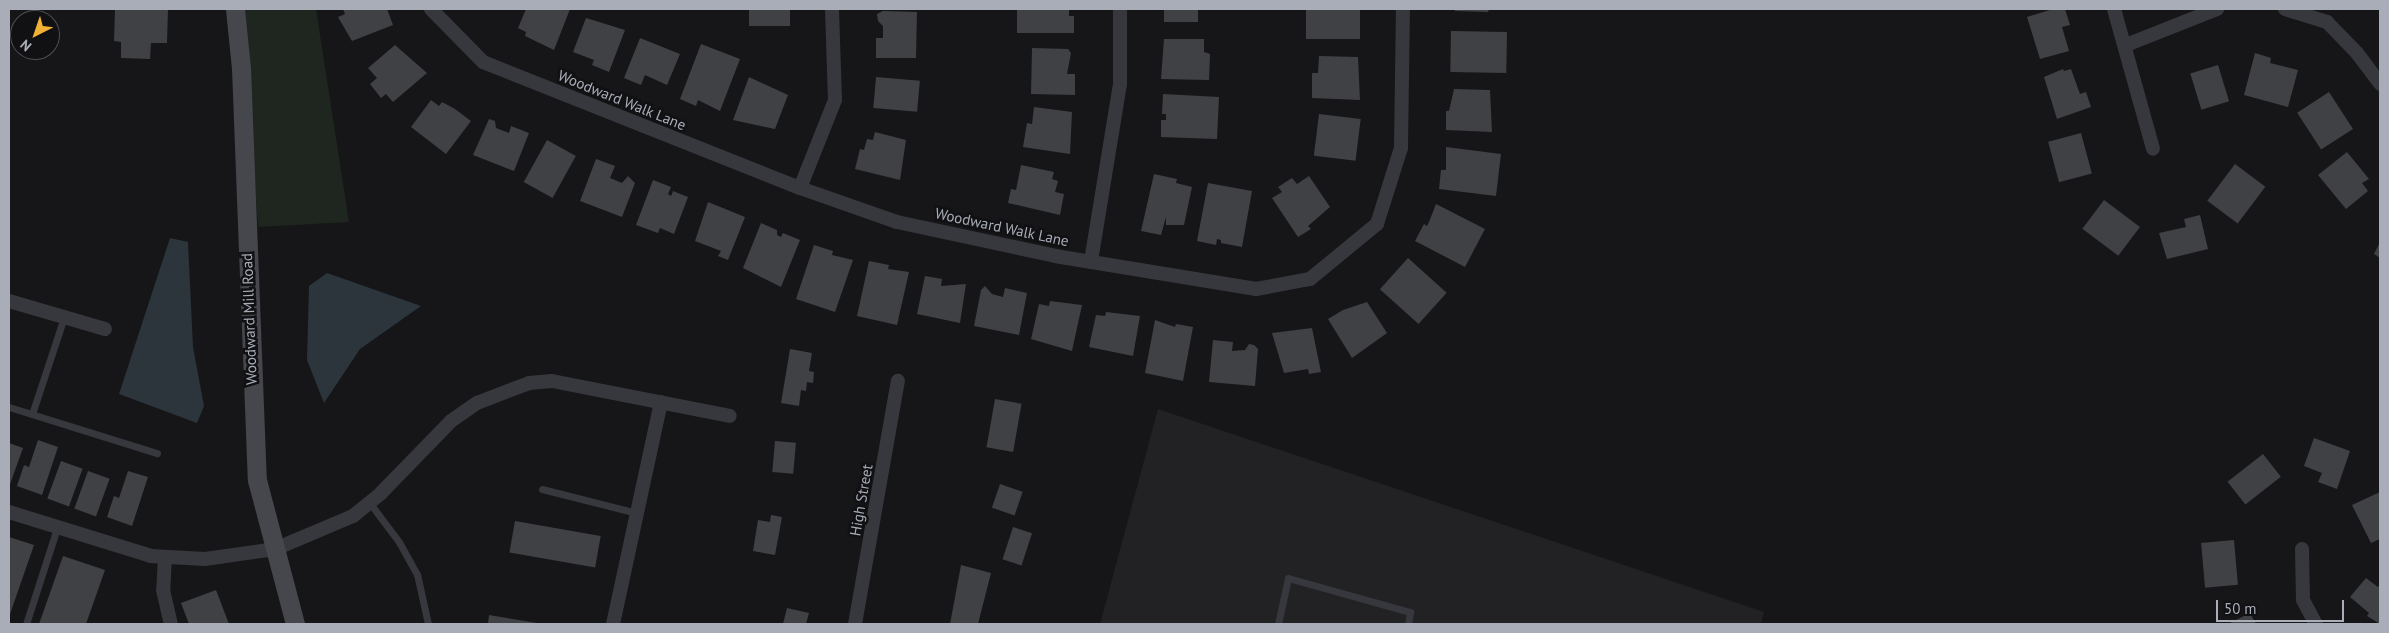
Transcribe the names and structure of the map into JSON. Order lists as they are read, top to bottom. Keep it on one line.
{"streets":{"street":["Woodward Walk Lane","Woodward Mill Road","High Street"]},"scale_bar":"50 m","north":"bottom left"}
